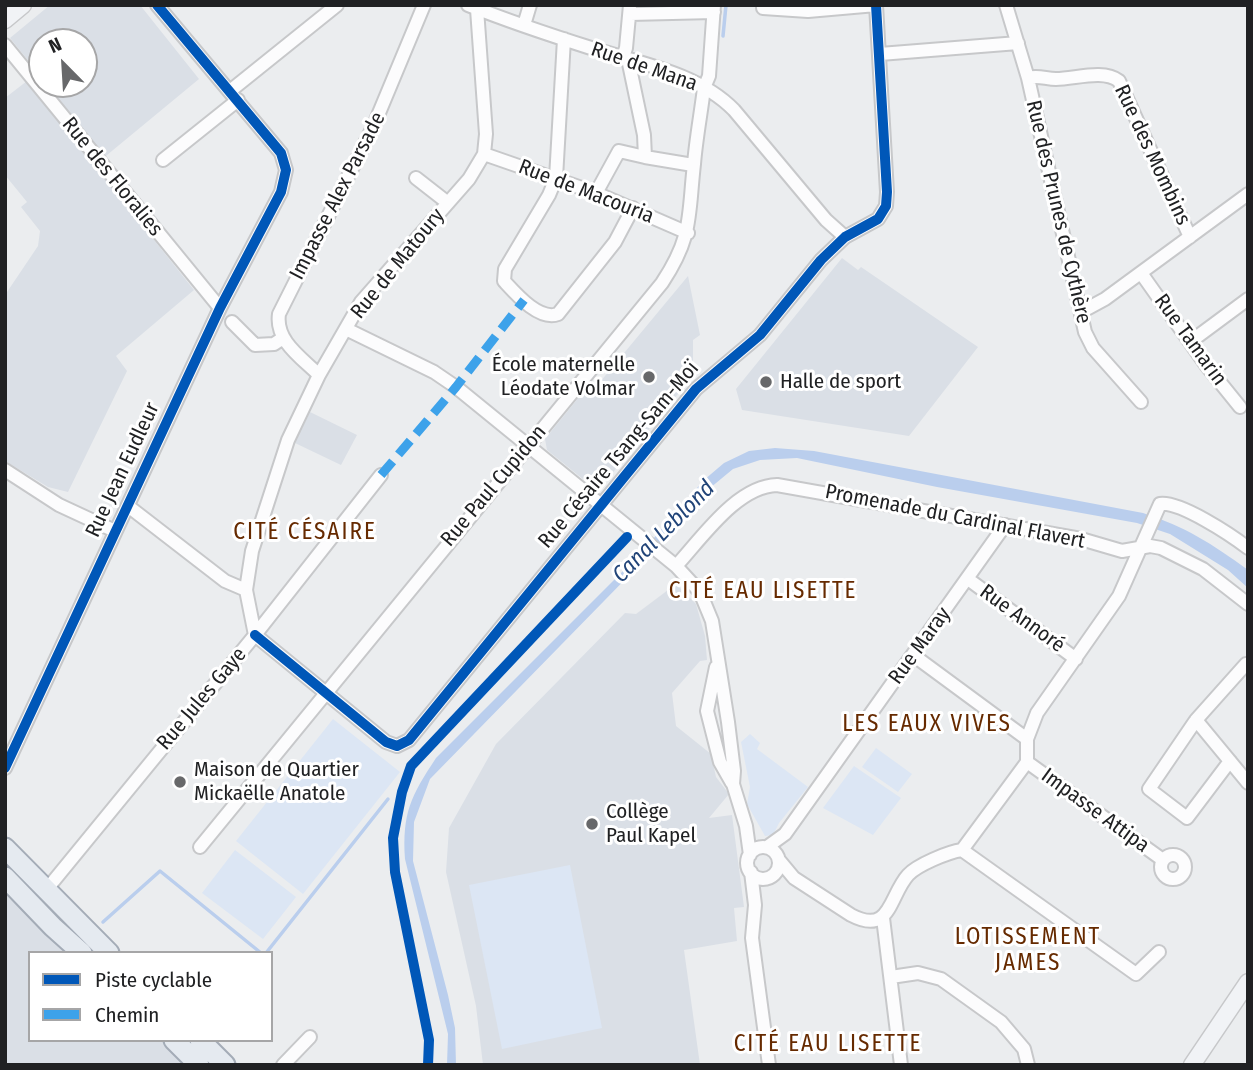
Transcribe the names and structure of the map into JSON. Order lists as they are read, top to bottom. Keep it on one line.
{"streets":{"street":["Rue de Mana","Rue des Mombins","Rue des Floralies","Rue de Macouria","Impasse Alex Parsade","Rue des Prunes de Cythère","Rue de Matoury","Rue Tamarin","Rue Césaire Tsang-Sam-Moï","Rue Jean Eudleur","Rue Paul Cupidon","Promenade du Cardinal Flavert","Rue Annoré","Rue Maray","Rue Jules Gaye","Impasse Attipa"]},"crossings":[["Rue de Mana","Rue Césaire Tsang-Sam-Moï"],["Rue de Mana","Rue Paul Cupidon"],["Rue des Mombins","Rue des Prunes de Cythère"],["Rue des Floralies","Rue Jean Eudleur"],["Rue de Macouria","Rue de Matoury"],["Rue de Macouria","Rue Paul Cupidon"],["Rue de Matoury","Rue Jules Gaye"],["Rue Césaire Tsang-Sam-Moï","Rue Paul Cupidon"],["Promenade du Cardinal Flavert","Rue Maray"],["Rue Annoré","Rue Maray"]],"districts":["CITÉ CÉSAIRE","CITÉ EAU LISETTE","LES EAUX VIVES","LOTISSEMENT JAMES","CITÉ EAU LISETTE"],"water":["Canal Leblond"],"places":["École maternelle Léodate Volmar","Halle de sport","Maison de Quartier Mickaëlle Anatole","Collège Paul Kapel"],"legend":["Piste cyclable","Chemin"],"north":"top left"}
